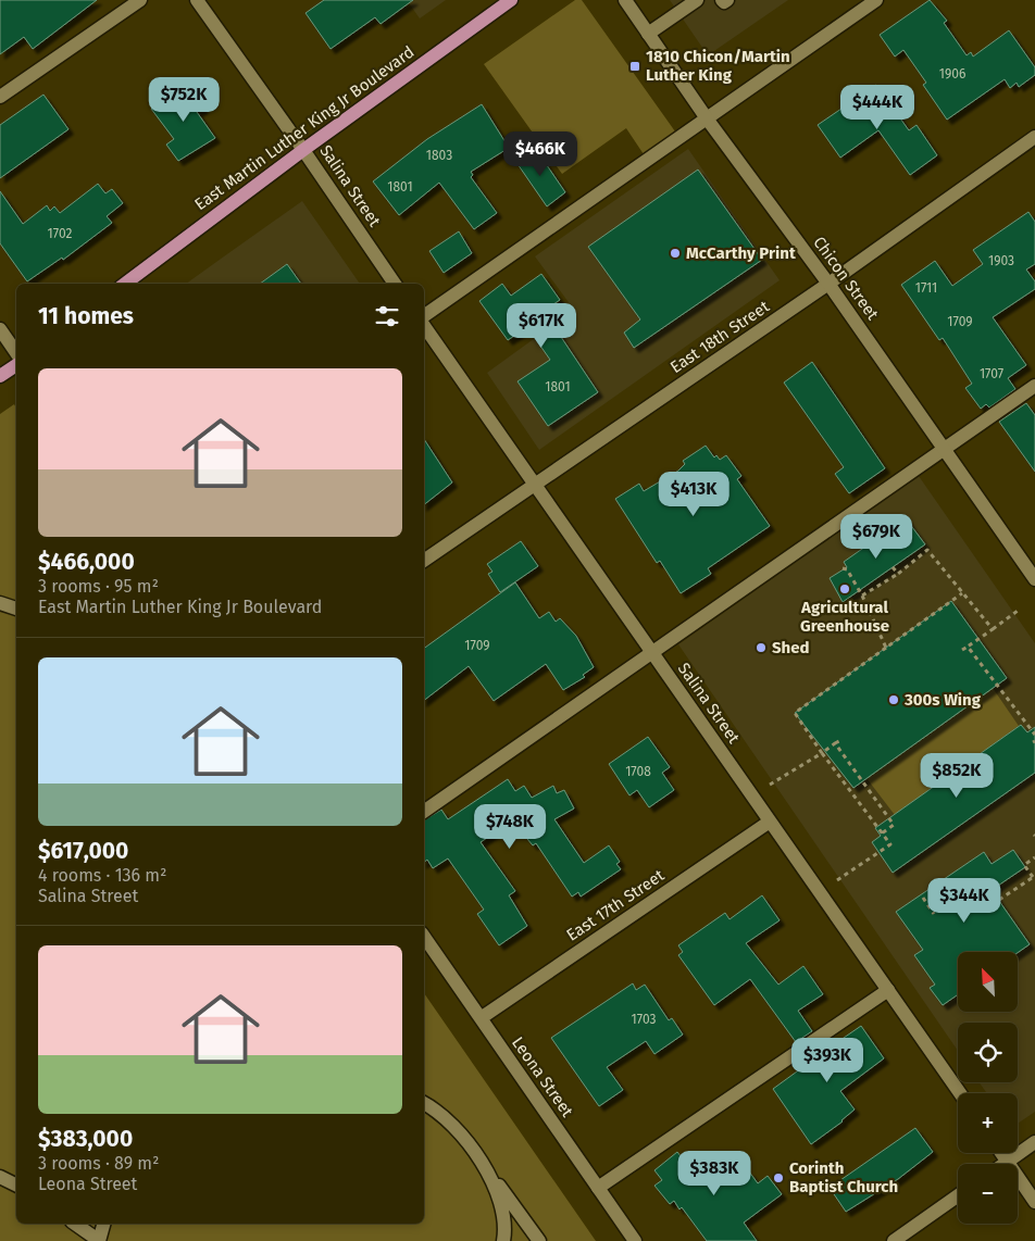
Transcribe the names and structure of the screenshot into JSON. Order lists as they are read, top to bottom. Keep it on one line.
{"streets":{"main road":["East Martin Luther King Jr Boulevard"],"street":["Salina Street","Chicon Street","East 18th Street","East 17th Street","Leona Street"]},"crossings":[["East Martin Luther King Jr Boulevard","Salina Street"],["Salina Street","East 18th Street"],["Salina Street","East 17th Street"],["Chicon Street","East 18th Street"],["East 17th Street","Leona Street"]],"places":{"transit":["1810 Chicon/Martin Luther King"],"other":["McCarthy Print","Agricultural Greenhouse","Shed","300s Wing","Corinth Baptist Church"]},"house_numbers":["1906","1803","1801","1702","1903","1711","1709","1707","1801","1709","1708","1703"],"north":"top left","page":{"price":["$752K","$444K","$466K","$617K","$413K","$679K","$852K","$748K","$344K","$393K","$383K"],"heading":"11 homes","list":[{"name":"$466,000","note":"3 rooms · 95 m² · East Martin Luther King Jr Boulevard"},{"name":"$617,000","note":"4 rooms · 136 m² · Salina Street"},{"name":"$383,000","note":"3 rooms · 89 m² · Leona Street"}],"map_buttons":["+","−"]}}
